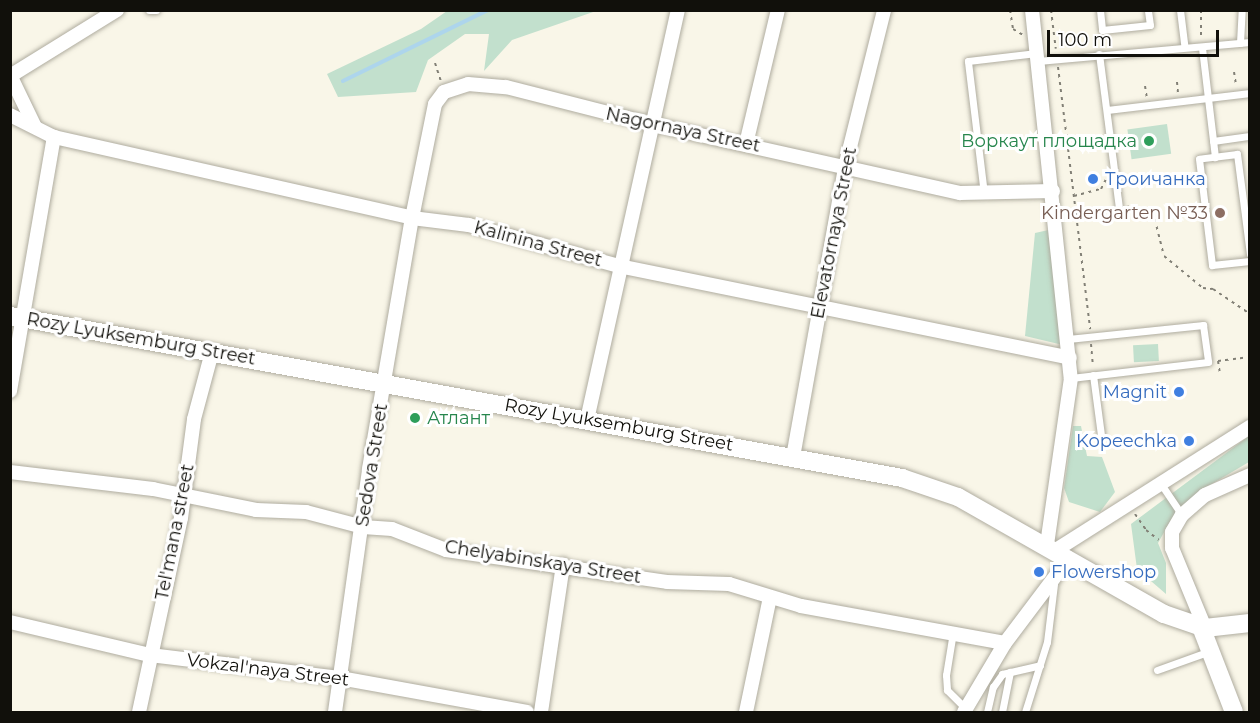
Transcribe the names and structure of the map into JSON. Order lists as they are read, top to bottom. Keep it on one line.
{"streets":{"street":["Nagornaya Street","Elevatornaya Street","Kalinina Street","Rozy Lyuksemburg Street","Sedova Street","Tel'mana street","Chelyabinskaya Street","Vokzal'naya Street"]},"crossings":[["Nagornaya Street","Elevatornaya Street"],["Elevatornaya Street","Kalinina Street"],["Elevatornaya Street","Rozy Lyuksemburg Street"],["Kalinina Street","Sedova Street"],["Rozy Lyuksemburg Street","Sedova Street"],["Rozy Lyuksemburg Street","Tel'mana street"],["Sedova Street","Chelyabinskaya Street"],["Sedova Street","Vokzal'naya Street"],["Tel'mana street","Chelyabinskaya Street"],["Tel'mana street","Vokzal'naya Street"]],"places":["Воркаут площадка","Троичанка","Kindergarten №33","Magnit","Атлант","Kopeechka","Flowershop"],"scale_bar":"100 m"}
